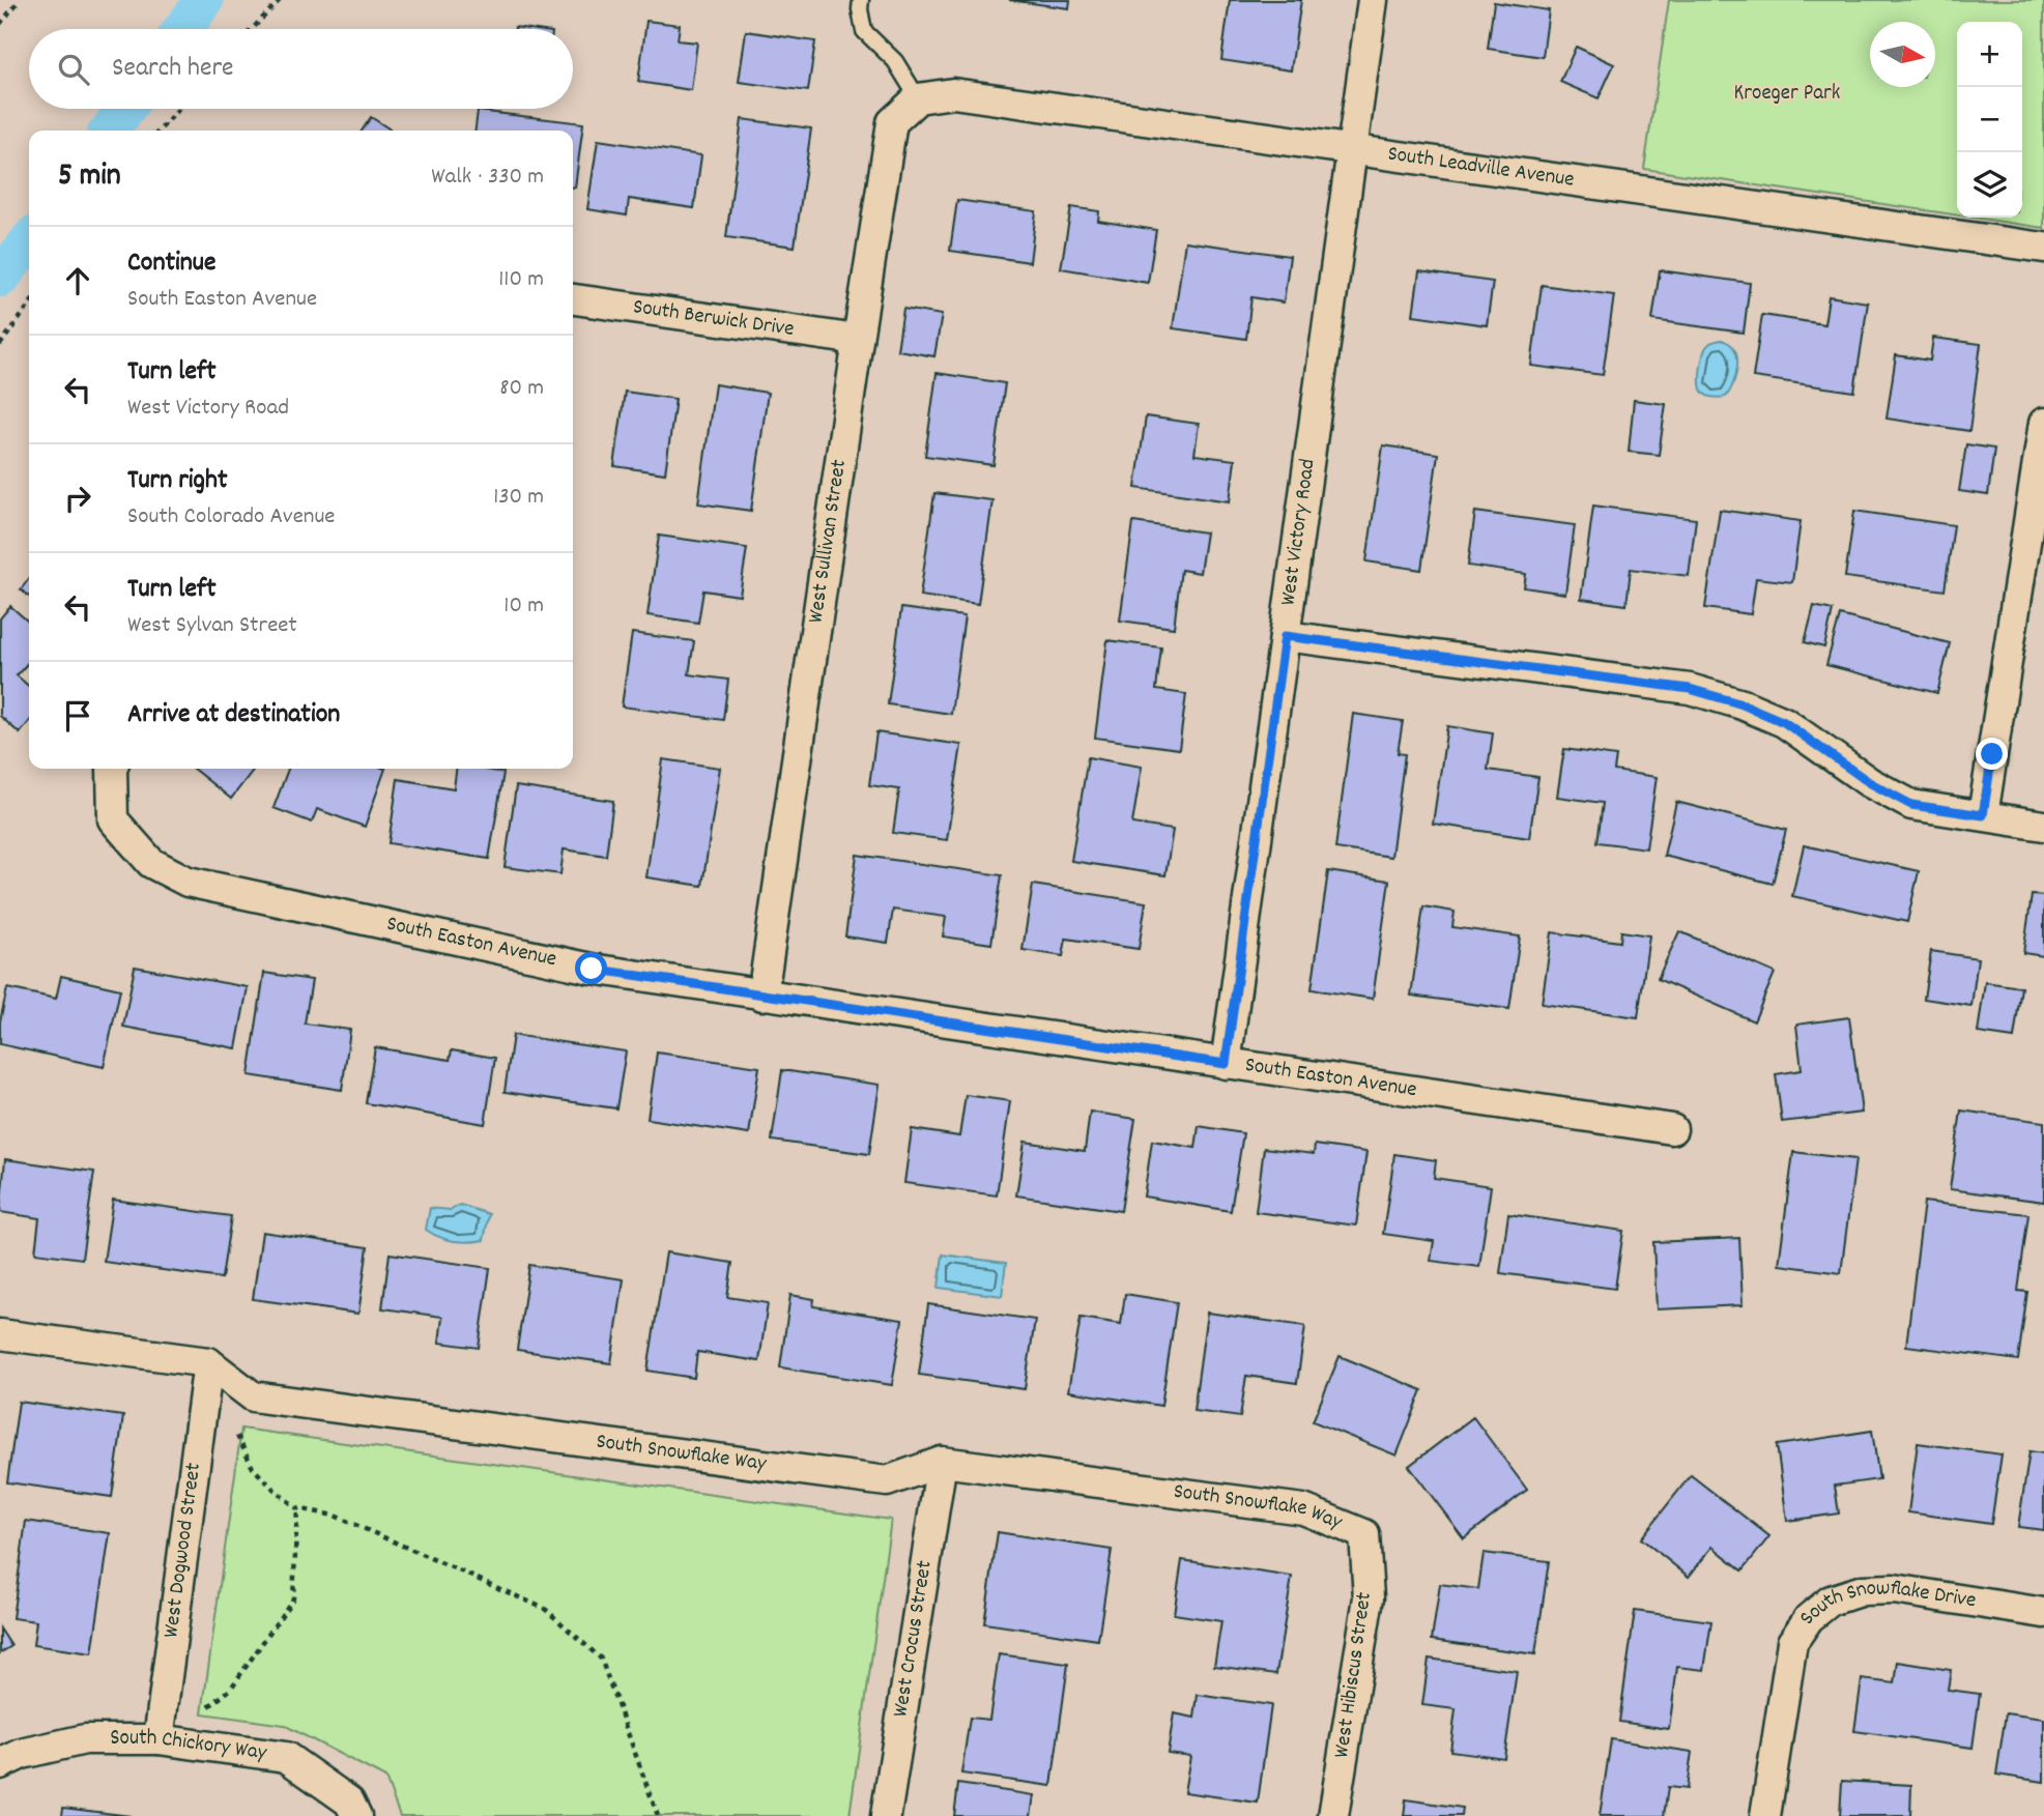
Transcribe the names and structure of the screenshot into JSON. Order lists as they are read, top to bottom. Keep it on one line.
{"streets":{"street":["South Leadville Avenue","South Berwick Drive","West Victory Road","West Sullivan Street","South Easton Avenue","South Snowflake Way","West Dogwood Street","South Snowflake Drive","West Crocus Street","West Hibiscus Street","South Chickory Way"]},"crossings":[["South Leadville Avenue","West Victory Road"],["South Leadville Avenue","West Sullivan Street"],["South Berwick Drive","West Sullivan Street"],["West Victory Road","South Easton Avenue"],["West Sullivan Street","South Easton Avenue"],["South Snowflake Way","West Dogwood Street"],["South Snowflake Way","West Crocus Street"],["South Snowflake Way","West Hibiscus Street"],["West Dogwood Street","South Chickory Way"]],"parks":["Kroeger Park"],"north":"right","page":{"map_buttons":["+","−"],"search":"Search here","heading":["5 min","Walk · 330 m"],"list":[["Continue","South Easton Avenue","110 m"],["Turn left","West Victory Road","80 m"],["Turn right","South Colorado Avenue","130 m"],["Turn left","West Sylvan Street","10 m"],"Arrive at destination"]}}
